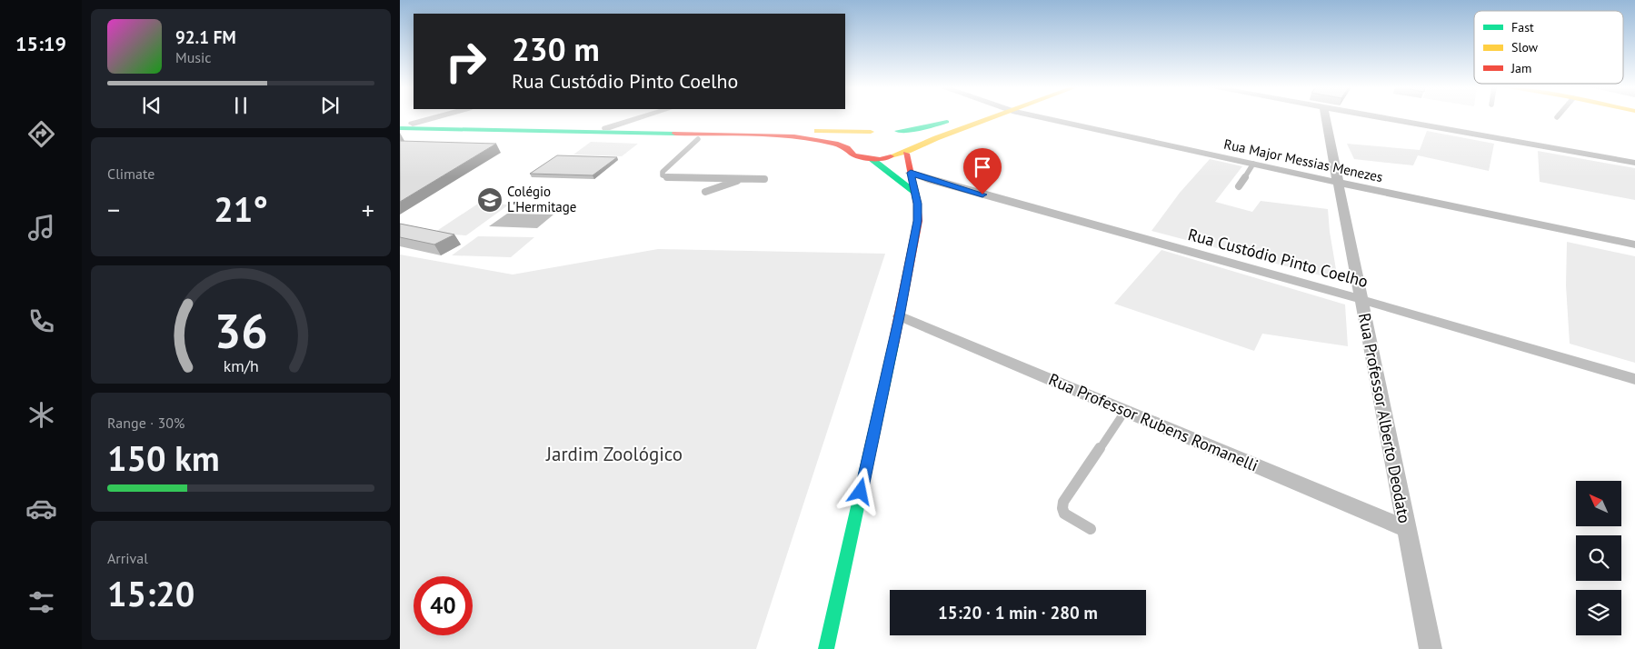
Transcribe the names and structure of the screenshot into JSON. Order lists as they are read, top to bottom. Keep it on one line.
{"streets":{"street":["Rua Major Messias Menezes","Rua Custódio Pinto Coelho","Rua Professor Alberto Deodato","Rua Professor Rubens Romanelli"]},"crossings":[["Rua Major Messias Menezes","Rua Professor Alberto Deodato"],["Rua Custódio Pinto Coelho","Rua Professor Alberto Deodato"],["Rua Professor Alberto Deodato","Rua Professor Rubens Romanelli"]],"parks":["Jardim Zoológico"],"places":{"school or university":["Colégio L'Hermitage"]},"legend":["Fast","Slow","Jam"],"north":"top left","page":{"tabs":"15:19","turn":["230 m","Rua Custódio Pinto Coelho"],"song":["92.1 FM","Music"],"tile":["Climate",["Range · 30%","150 km"],["Arrival","15:20"]],"heat":["−","21°","+"],"limit":"40","trip":"15:20 · 1 min · 280 m","gauge":["36","km/h"]}}
